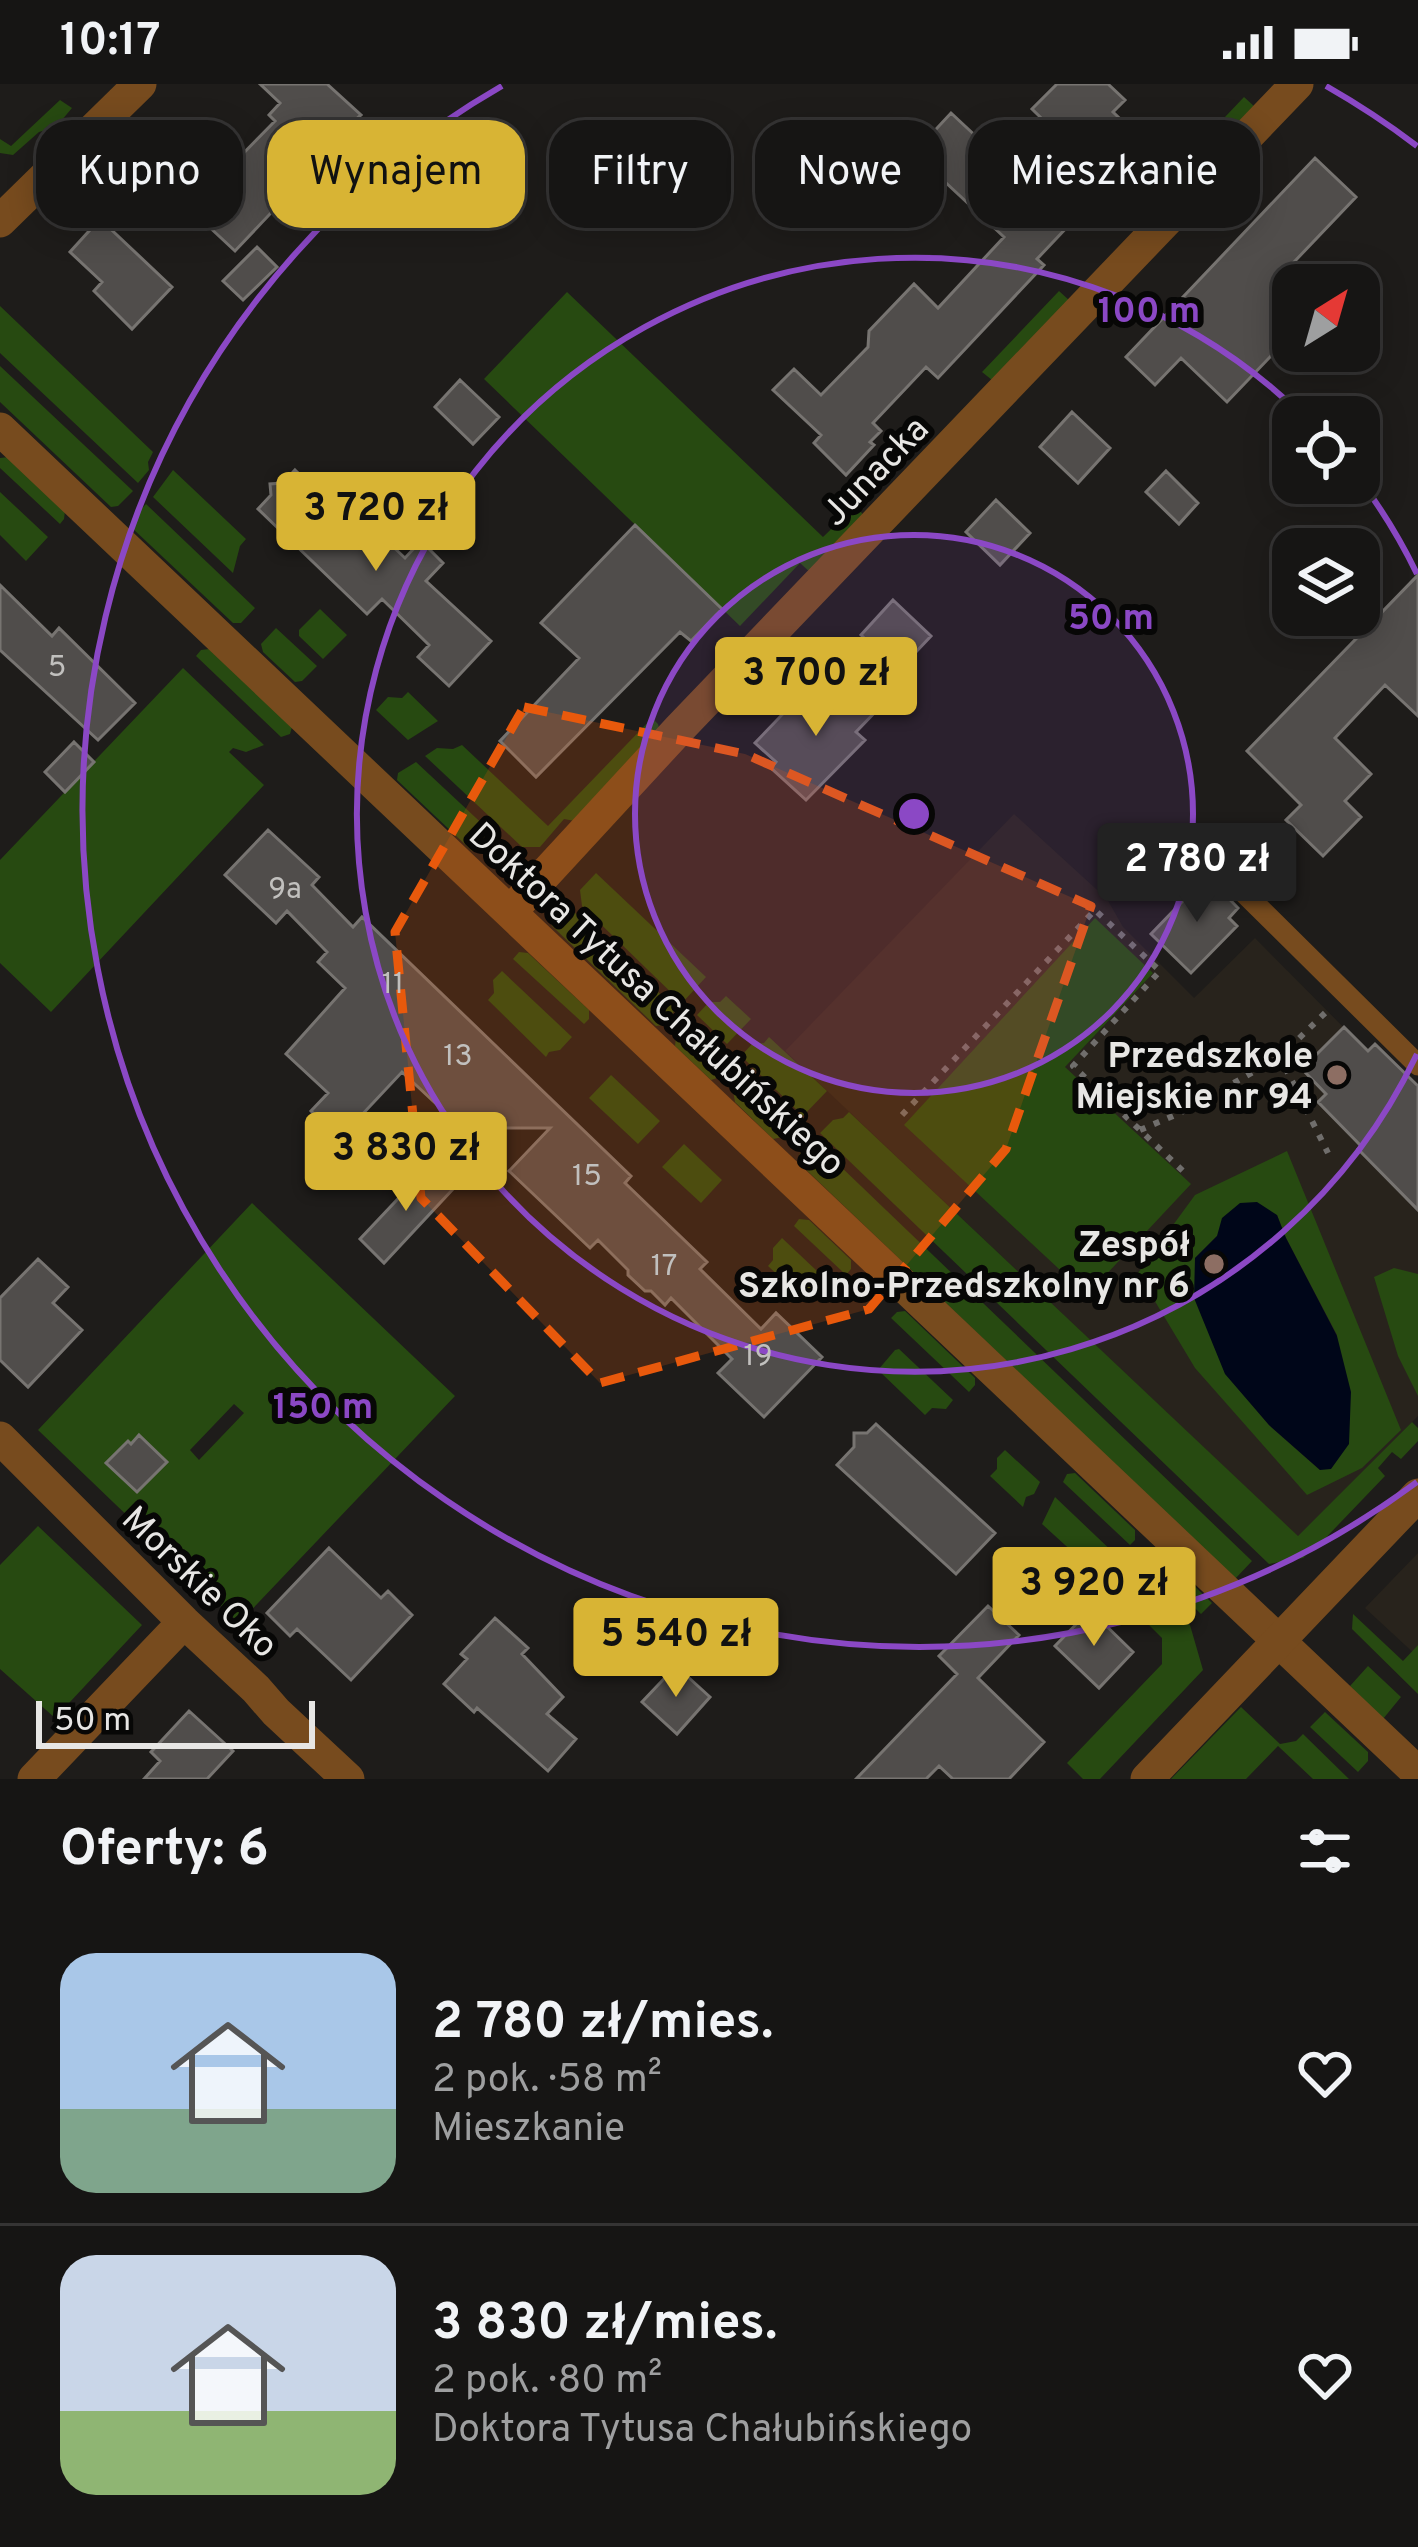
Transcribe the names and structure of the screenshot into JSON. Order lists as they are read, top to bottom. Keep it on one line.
{"streets":{"street":["Junacka","Doktora Tytusa Chałubińskiego","Morskie Oko"]},"crossings":[["Junacka","Doktora Tytusa Chałubińskiego"]],"places":["Przedszkole Miejskie nr 94","Zespół Szkolno-Przedszkolny nr 6"],"house_numbers":["5","9a","11","13","15","17","19"],"scale_bar":"50 m","north":"top right","page":{"status":"10:17","chip":["Kupno","Wynajem","Filtry","Nowe","Mieszkanie"],"price":["3 720 zł","3 700 zł","2 780 zł","3 830 zł","3 920 zł","5 540 zł"],"scale":"50 m","heading":"Oferty: 6","list":[{"name":"2 780 zł/mies.","note":"2 pok. · 58 m² · Mieszkanie"},{"name":"3 830 zł/mies.","note":"2 pok. · 80 m² · Doktora Tytusa Chałubińskiego"}]},"rings":["100 m","50 m","150 m"]}
